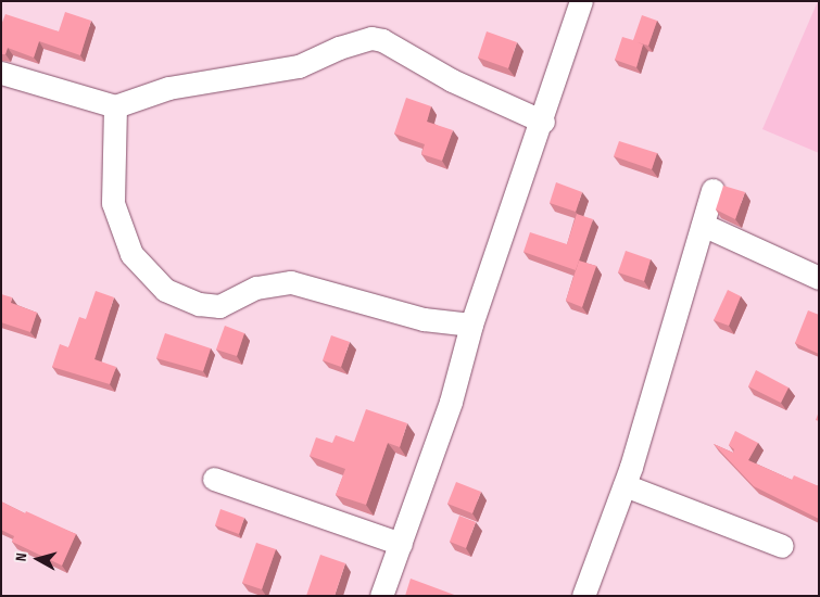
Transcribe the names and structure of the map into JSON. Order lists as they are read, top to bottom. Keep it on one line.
{"north":"left"}
